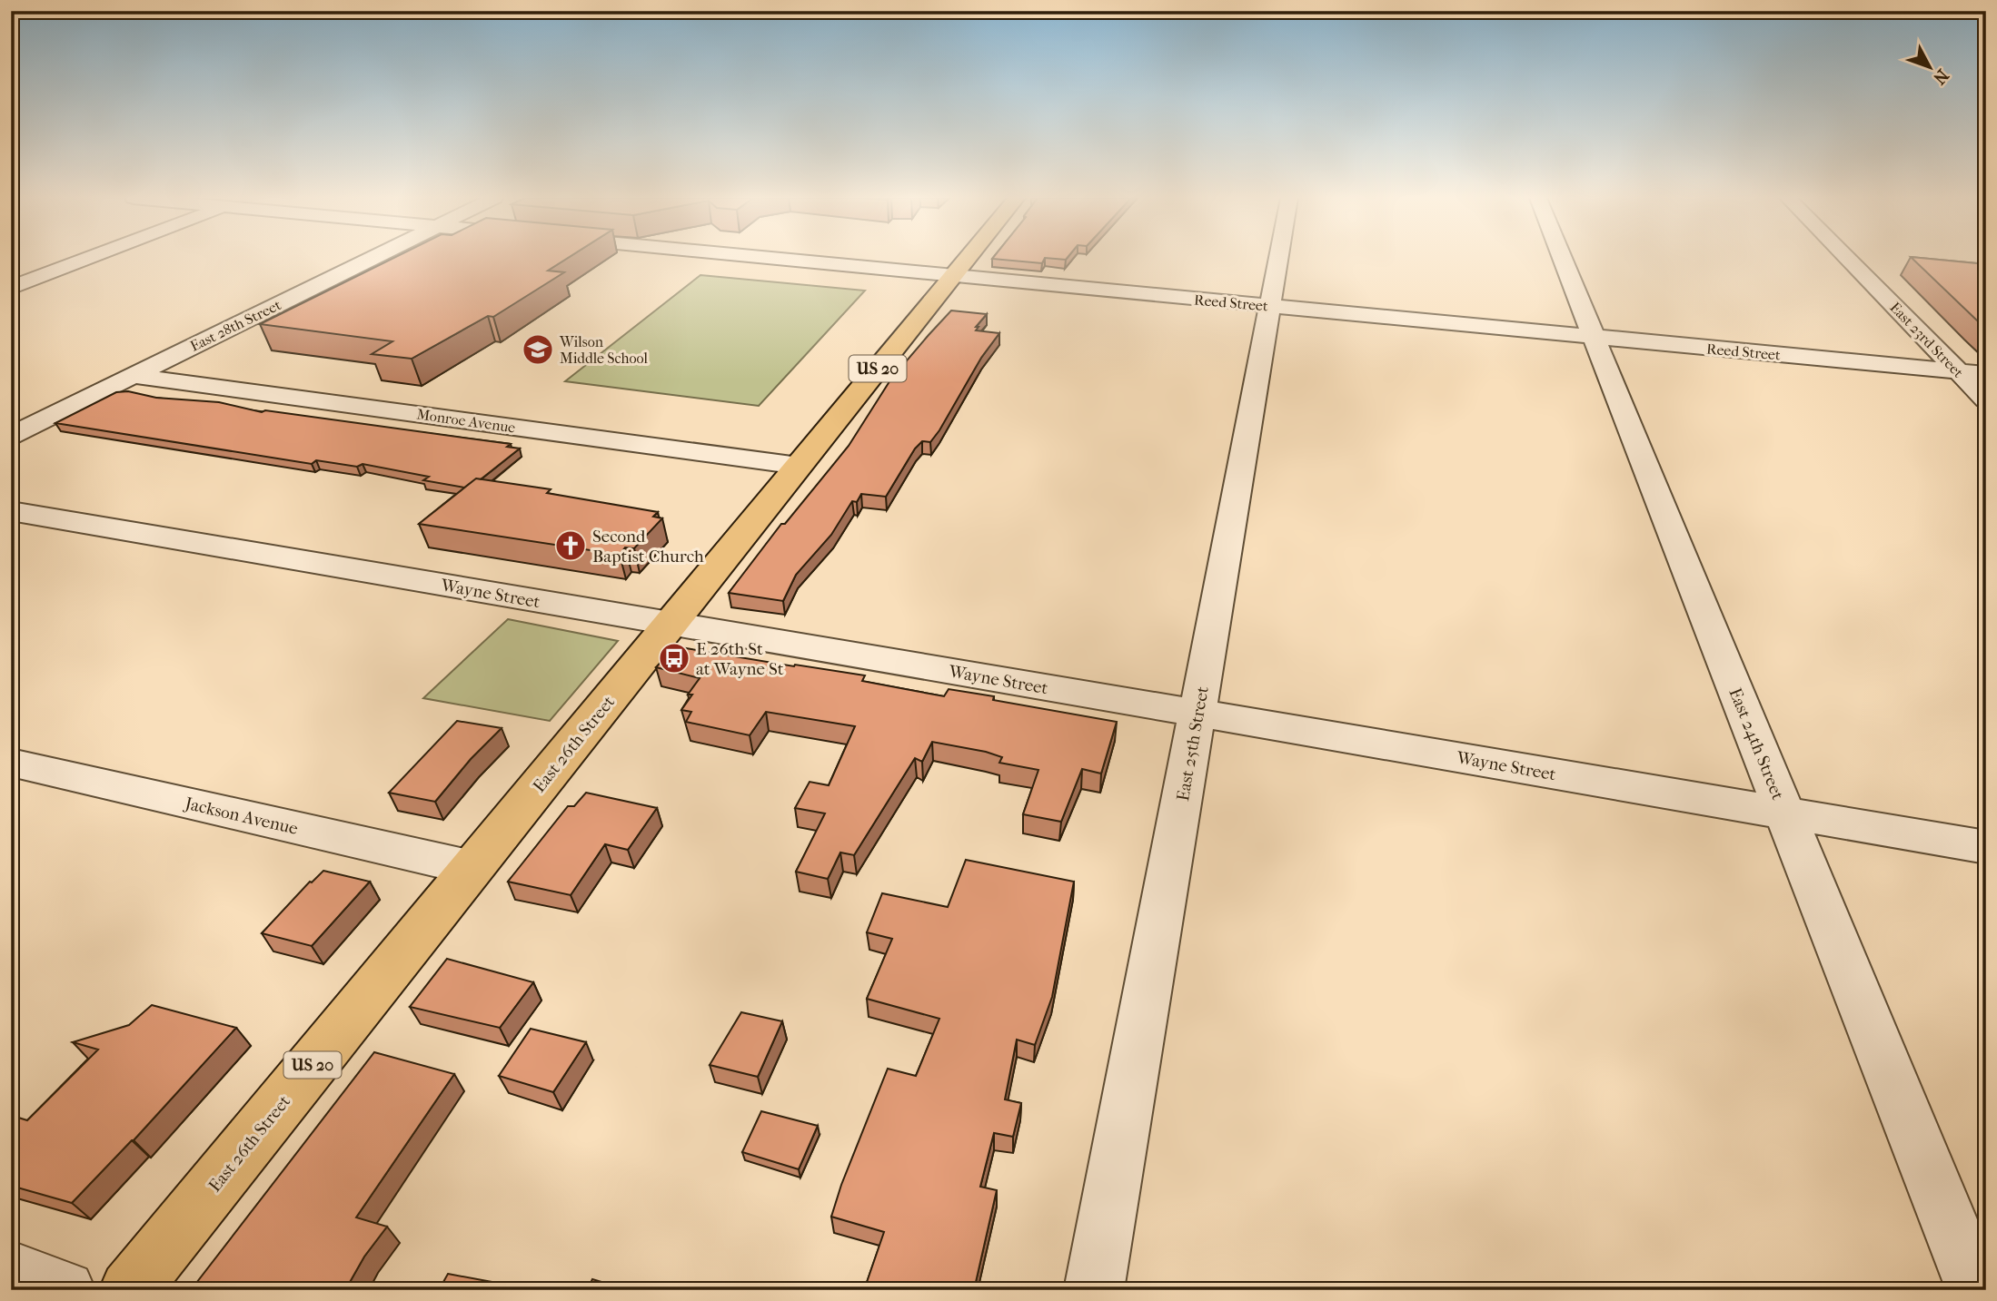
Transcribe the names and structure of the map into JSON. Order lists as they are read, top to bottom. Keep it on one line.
{"streets":{"main road":["US 20","East 26th Street"],"street":["Reed Street","East 28th Street","East 23rd Street","Monroe Avenue","Wayne Street","East 25th Street","East 24th Street","Jackson Avenue"]},"crossings":[["Reed Street","East 23rd Street"],["Reed Street","East 26th Street"],["Reed Street","East 25th Street"],["Reed Street","East 24th Street"],["East 28th Street","Monroe Avenue"],["Monroe Avenue","East 26th Street"],["Wayne Street","East 26th Street"],["Wayne Street","East 25th Street"],["Wayne Street","East 24th Street"],["East 26th Street","Jackson Avenue"]],"places":{"school or university":["Wilson Middle School"],"church":["Second Baptist Church"],"bus stop":["E 26th St at Wayne St"]},"north":"bottom right"}
